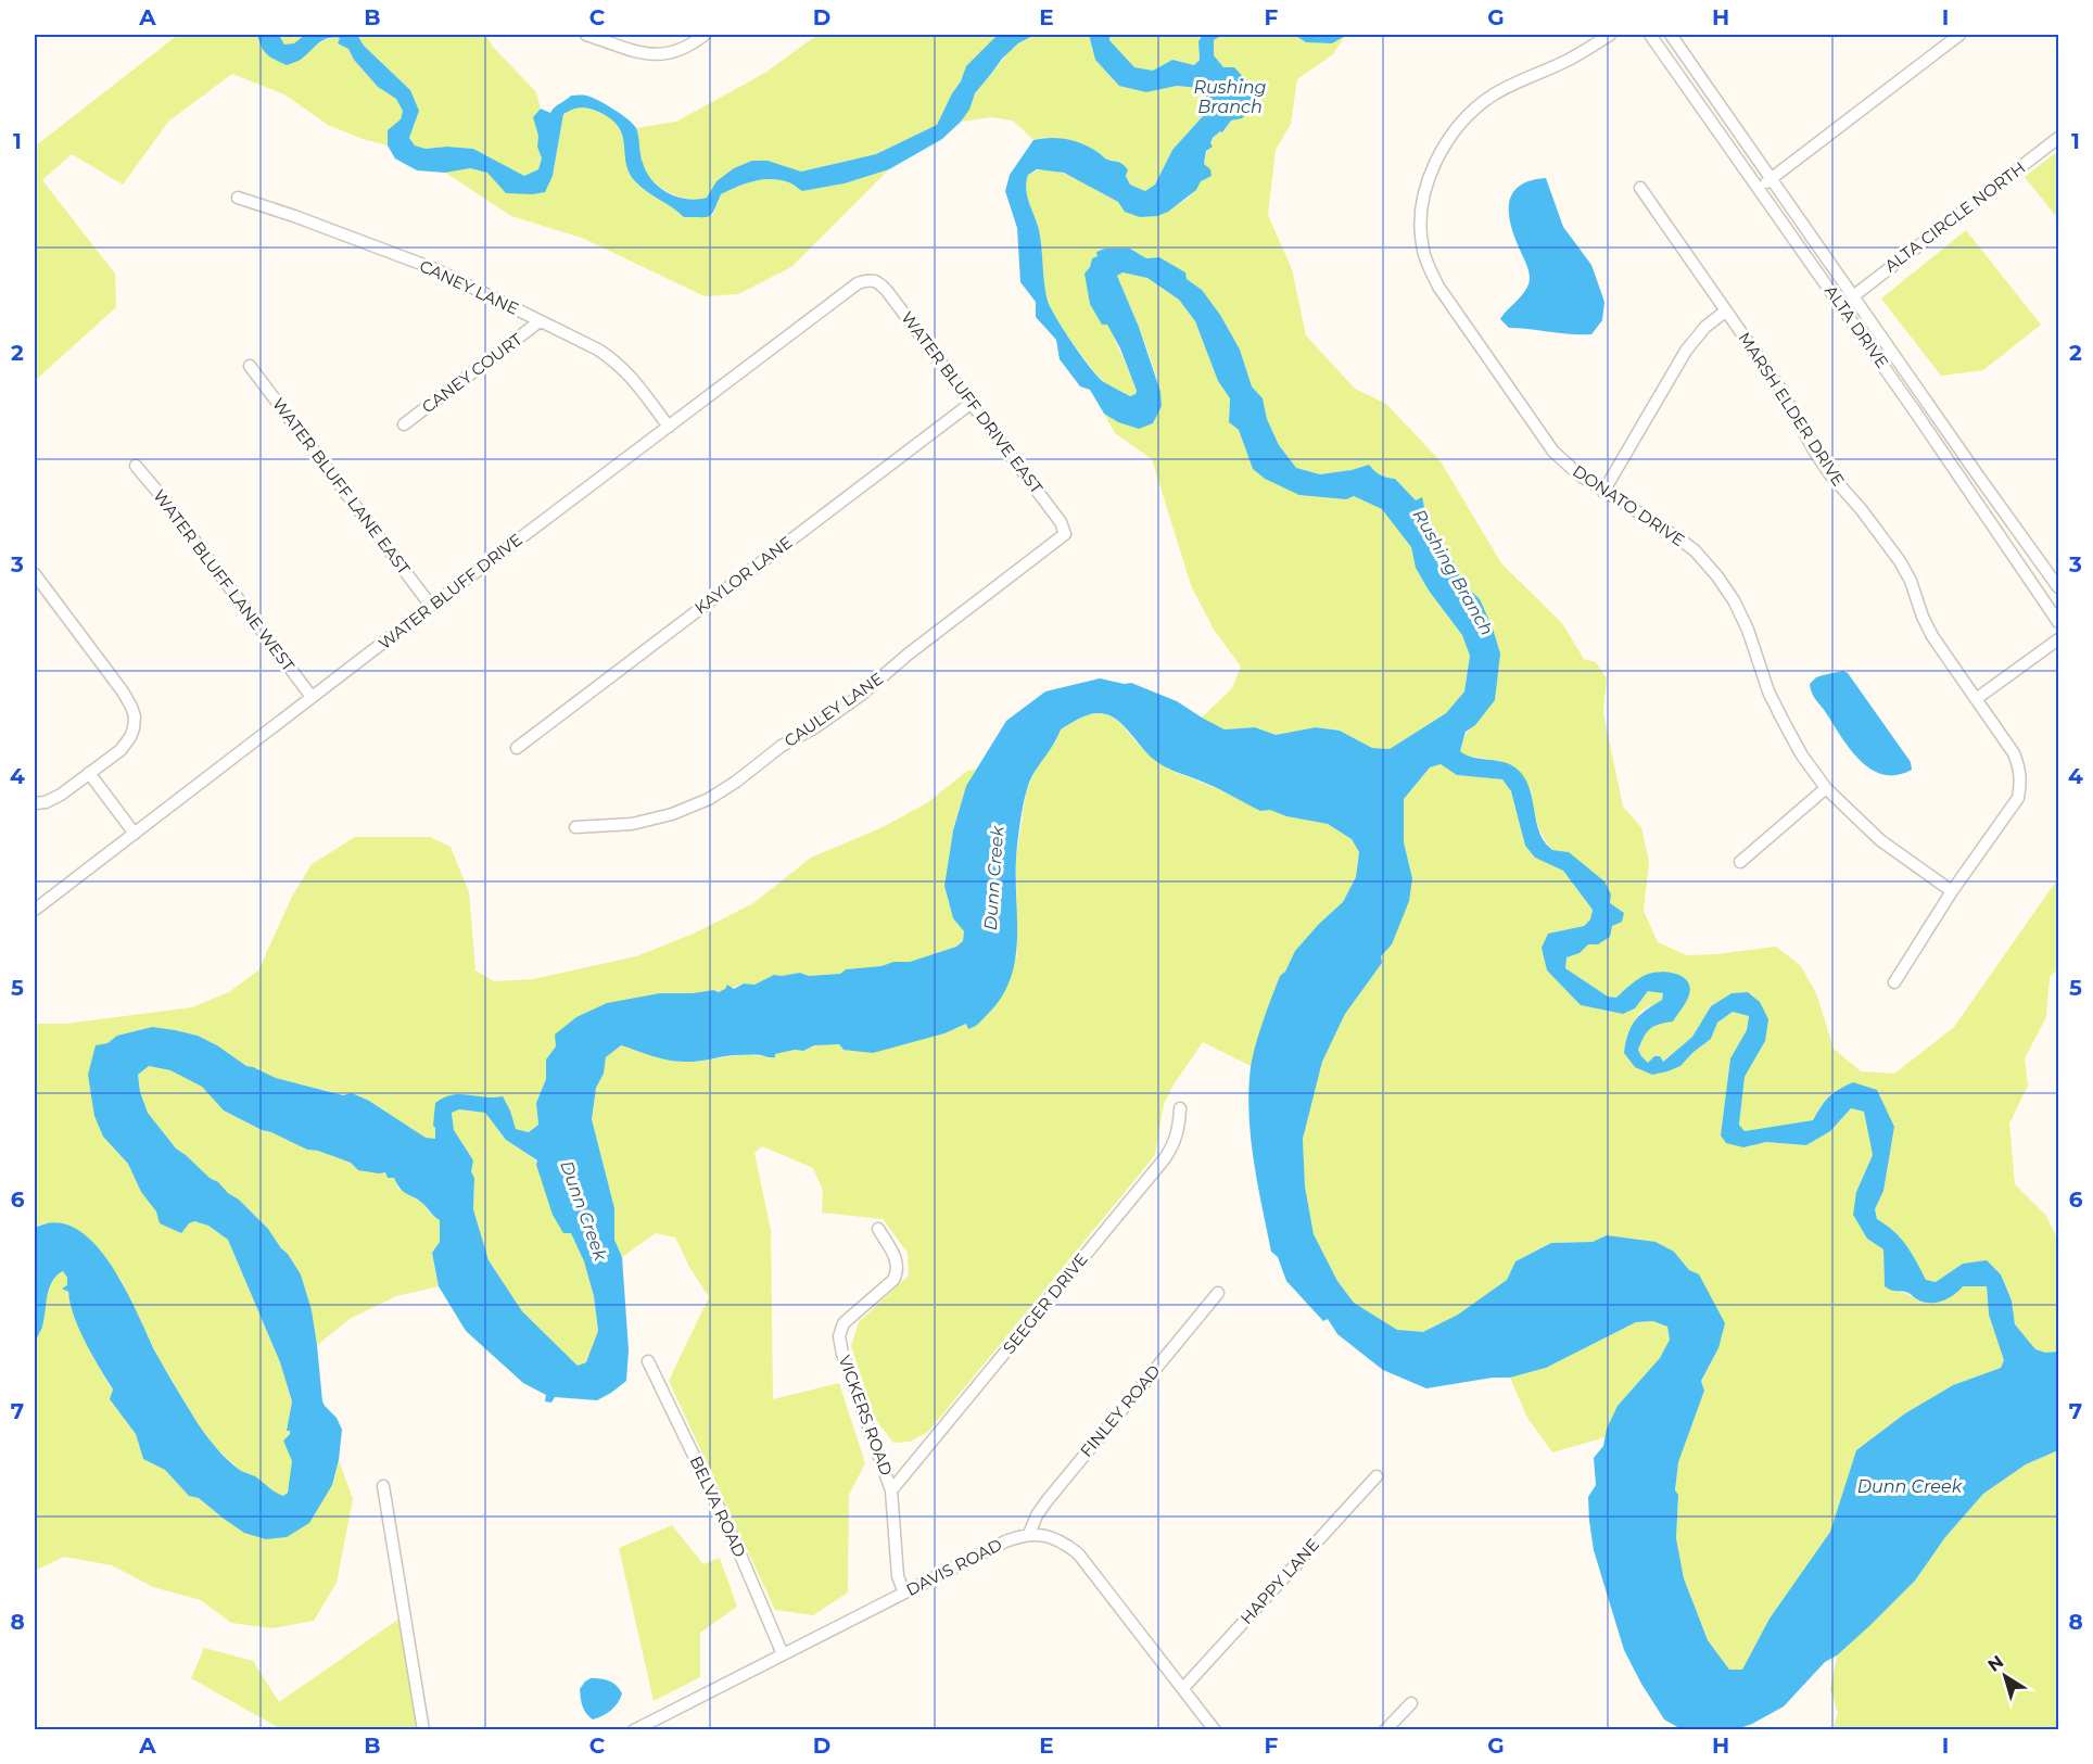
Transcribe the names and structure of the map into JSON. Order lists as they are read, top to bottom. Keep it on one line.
{"streets":{"street":["ALTA CIRCLE NORTH","CANEY LANE","ALTA DRIVE","CANEY COURT","WATER BLUFF DRIVE EAST","MARSH ELDER DRIVE","WATER BLUFF LANE EAST","DONATO DRIVE","KAYLOR LANE","WATER BLUFF LANE WEST","WATER BLUFF DRIVE","CAULEY LANE","SEEGER DRIVE","FINLEY ROAD","VICKERS ROAD","BELVA ROAD","DAVIS ROAD","HAPPY LANE"]},"crossings":[["ALTA CIRCLE NORTH","ALTA DRIVE"],["CANEY LANE","CANEY COURT"],["CANEY LANE","WATER BLUFF DRIVE"],["WATER BLUFF DRIVE EAST","KAYLOR LANE"],["WATER BLUFF DRIVE EAST","WATER BLUFF DRIVE"],["WATER BLUFF DRIVE EAST","CAULEY LANE"],["MARSH ELDER DRIVE","DONATO DRIVE"],["WATER BLUFF LANE EAST","WATER BLUFF DRIVE"],["WATER BLUFF LANE WEST","WATER BLUFF DRIVE"],["SEEGER DRIVE","VICKERS ROAD"],["FINLEY ROAD","DAVIS ROAD"],["VICKERS ROAD","DAVIS ROAD"],["BELVA ROAD","DAVIS ROAD"]],"water":["Rushing Branch","Dunn Creek"],"north":"top left","grid":{"columns":["A","B","C","D","E","F","G","H","I"],"rows":["1","2","3","4","5","6","7","8"]}}
